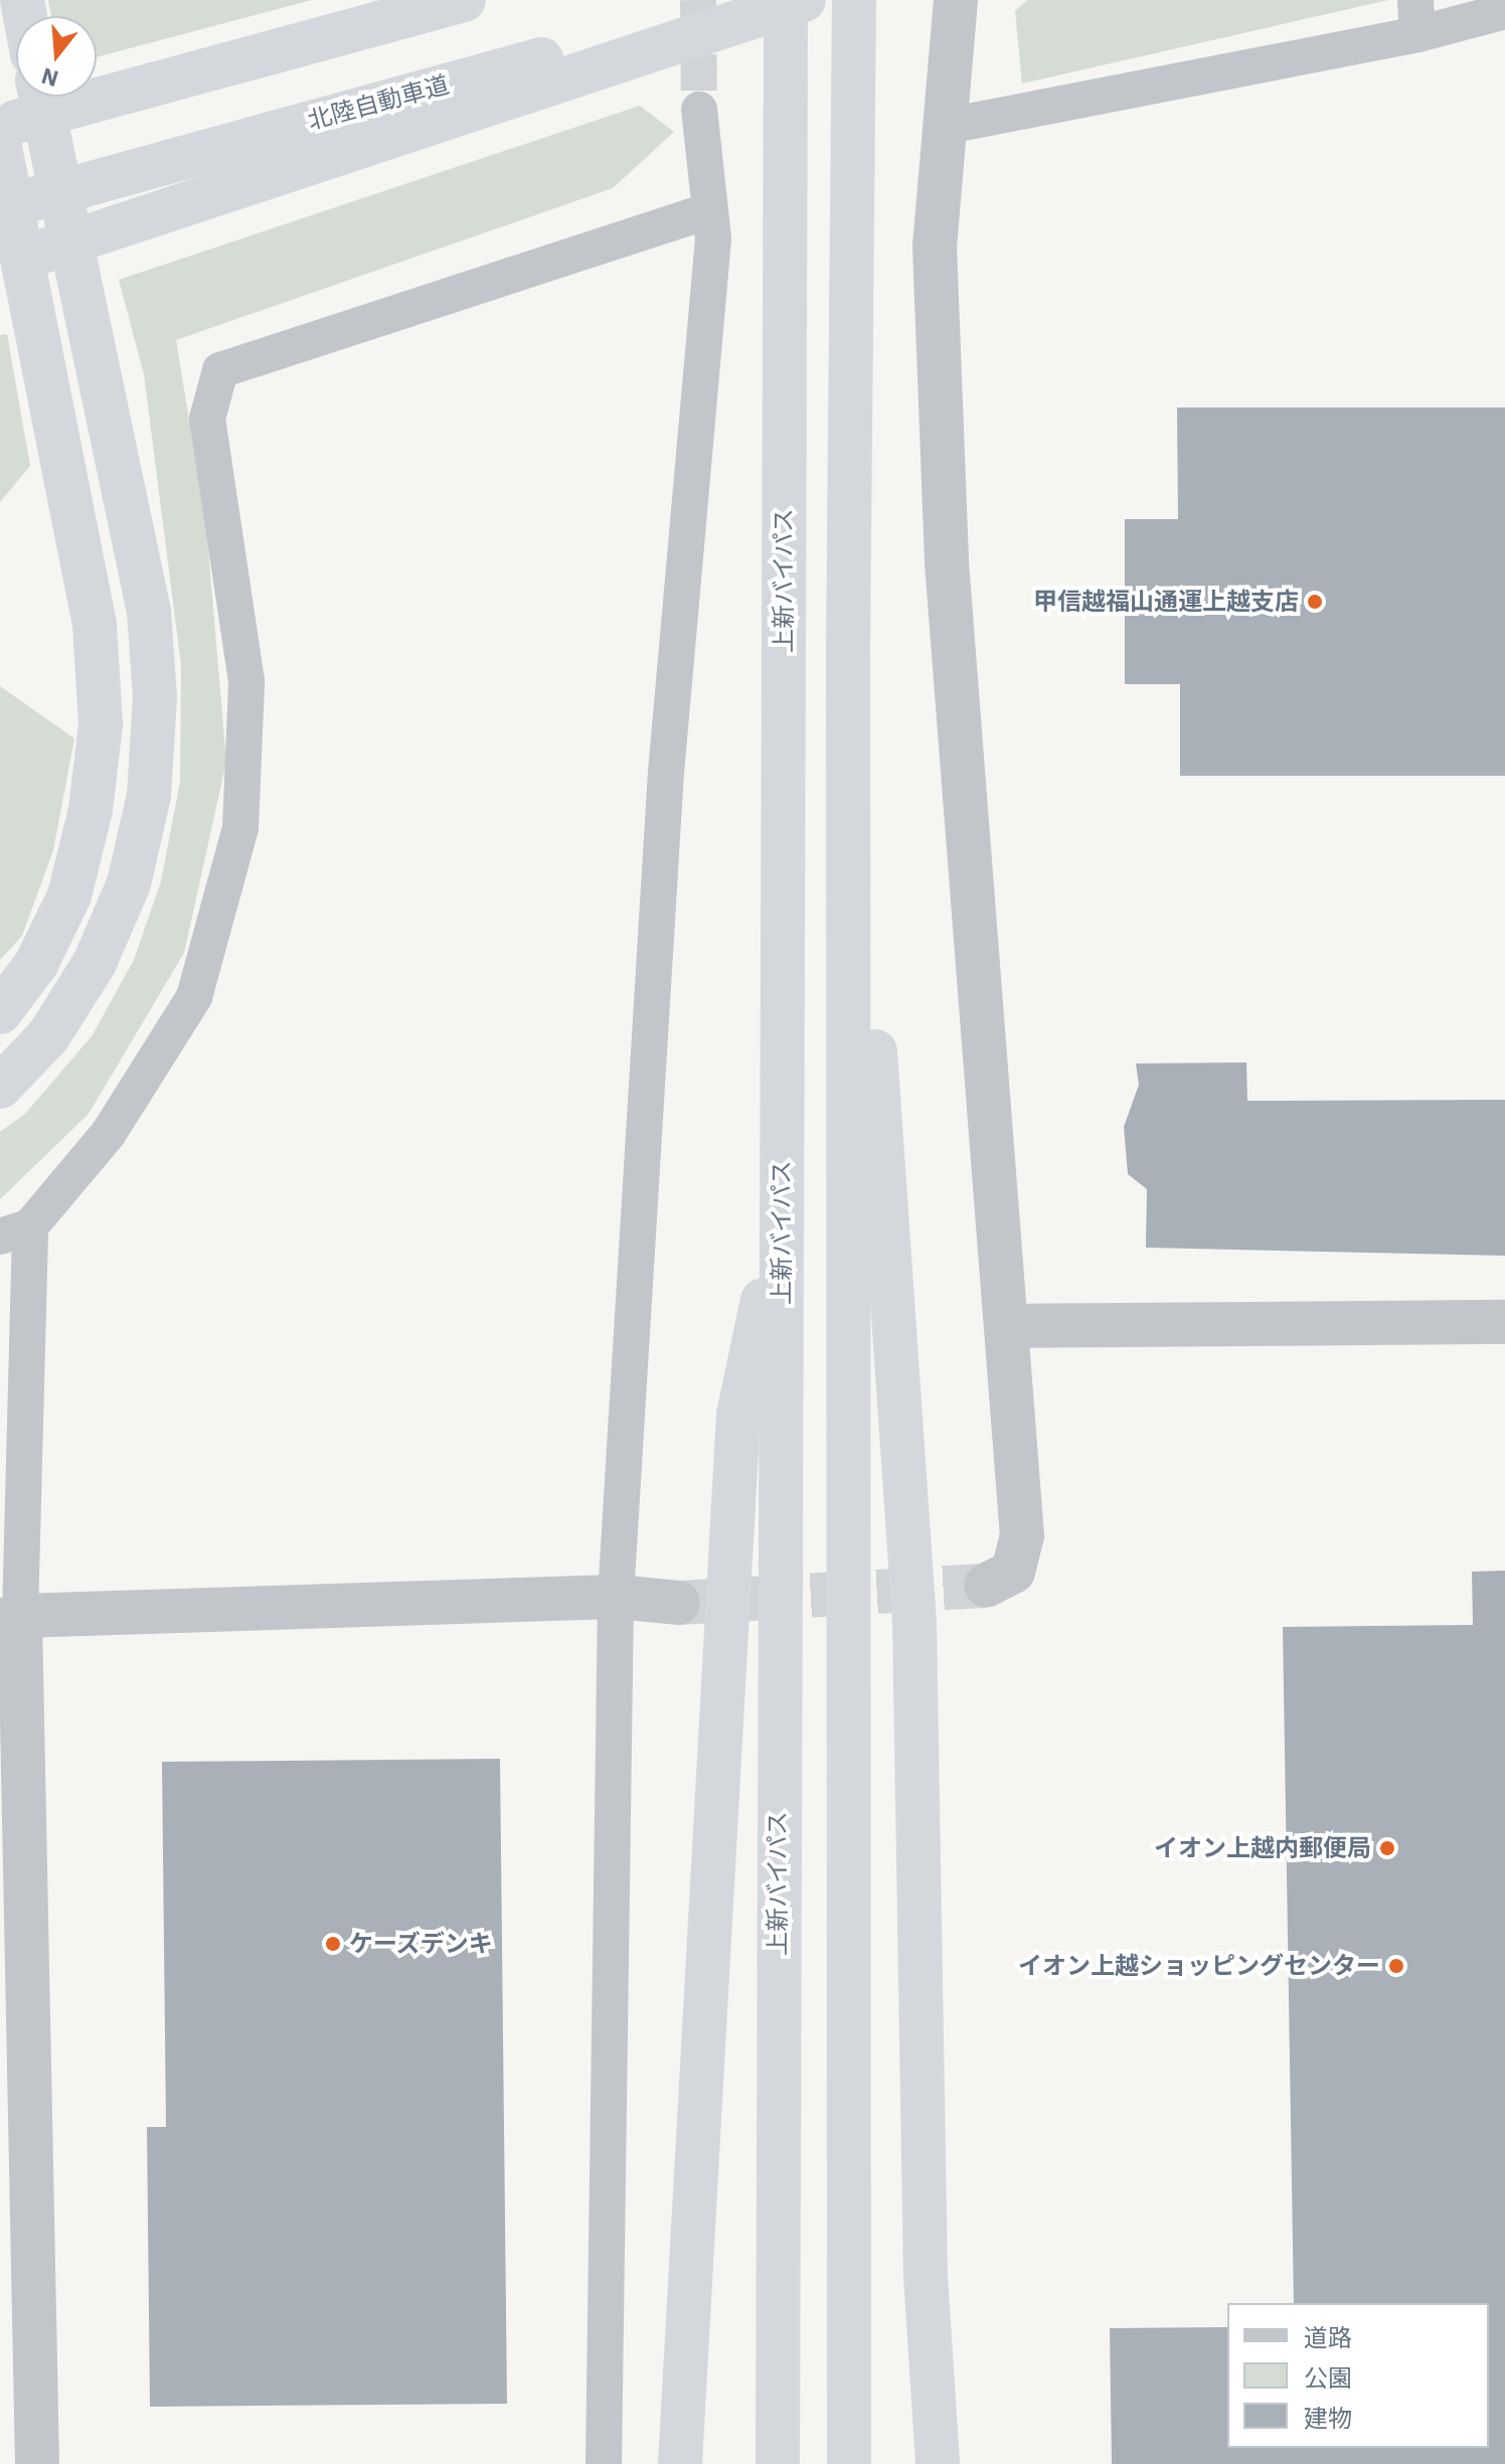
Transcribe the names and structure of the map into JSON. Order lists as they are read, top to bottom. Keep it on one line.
{"streets":{"highway":["北陸自動車道","上新バイパス"]},"places":["甲信越福山通運上越支店","イオン上越内郵便局","ケーズデンキ","イオン上越ショッピングセンター"],"legend":["道路","公園","建物"],"north":"bottom"}
